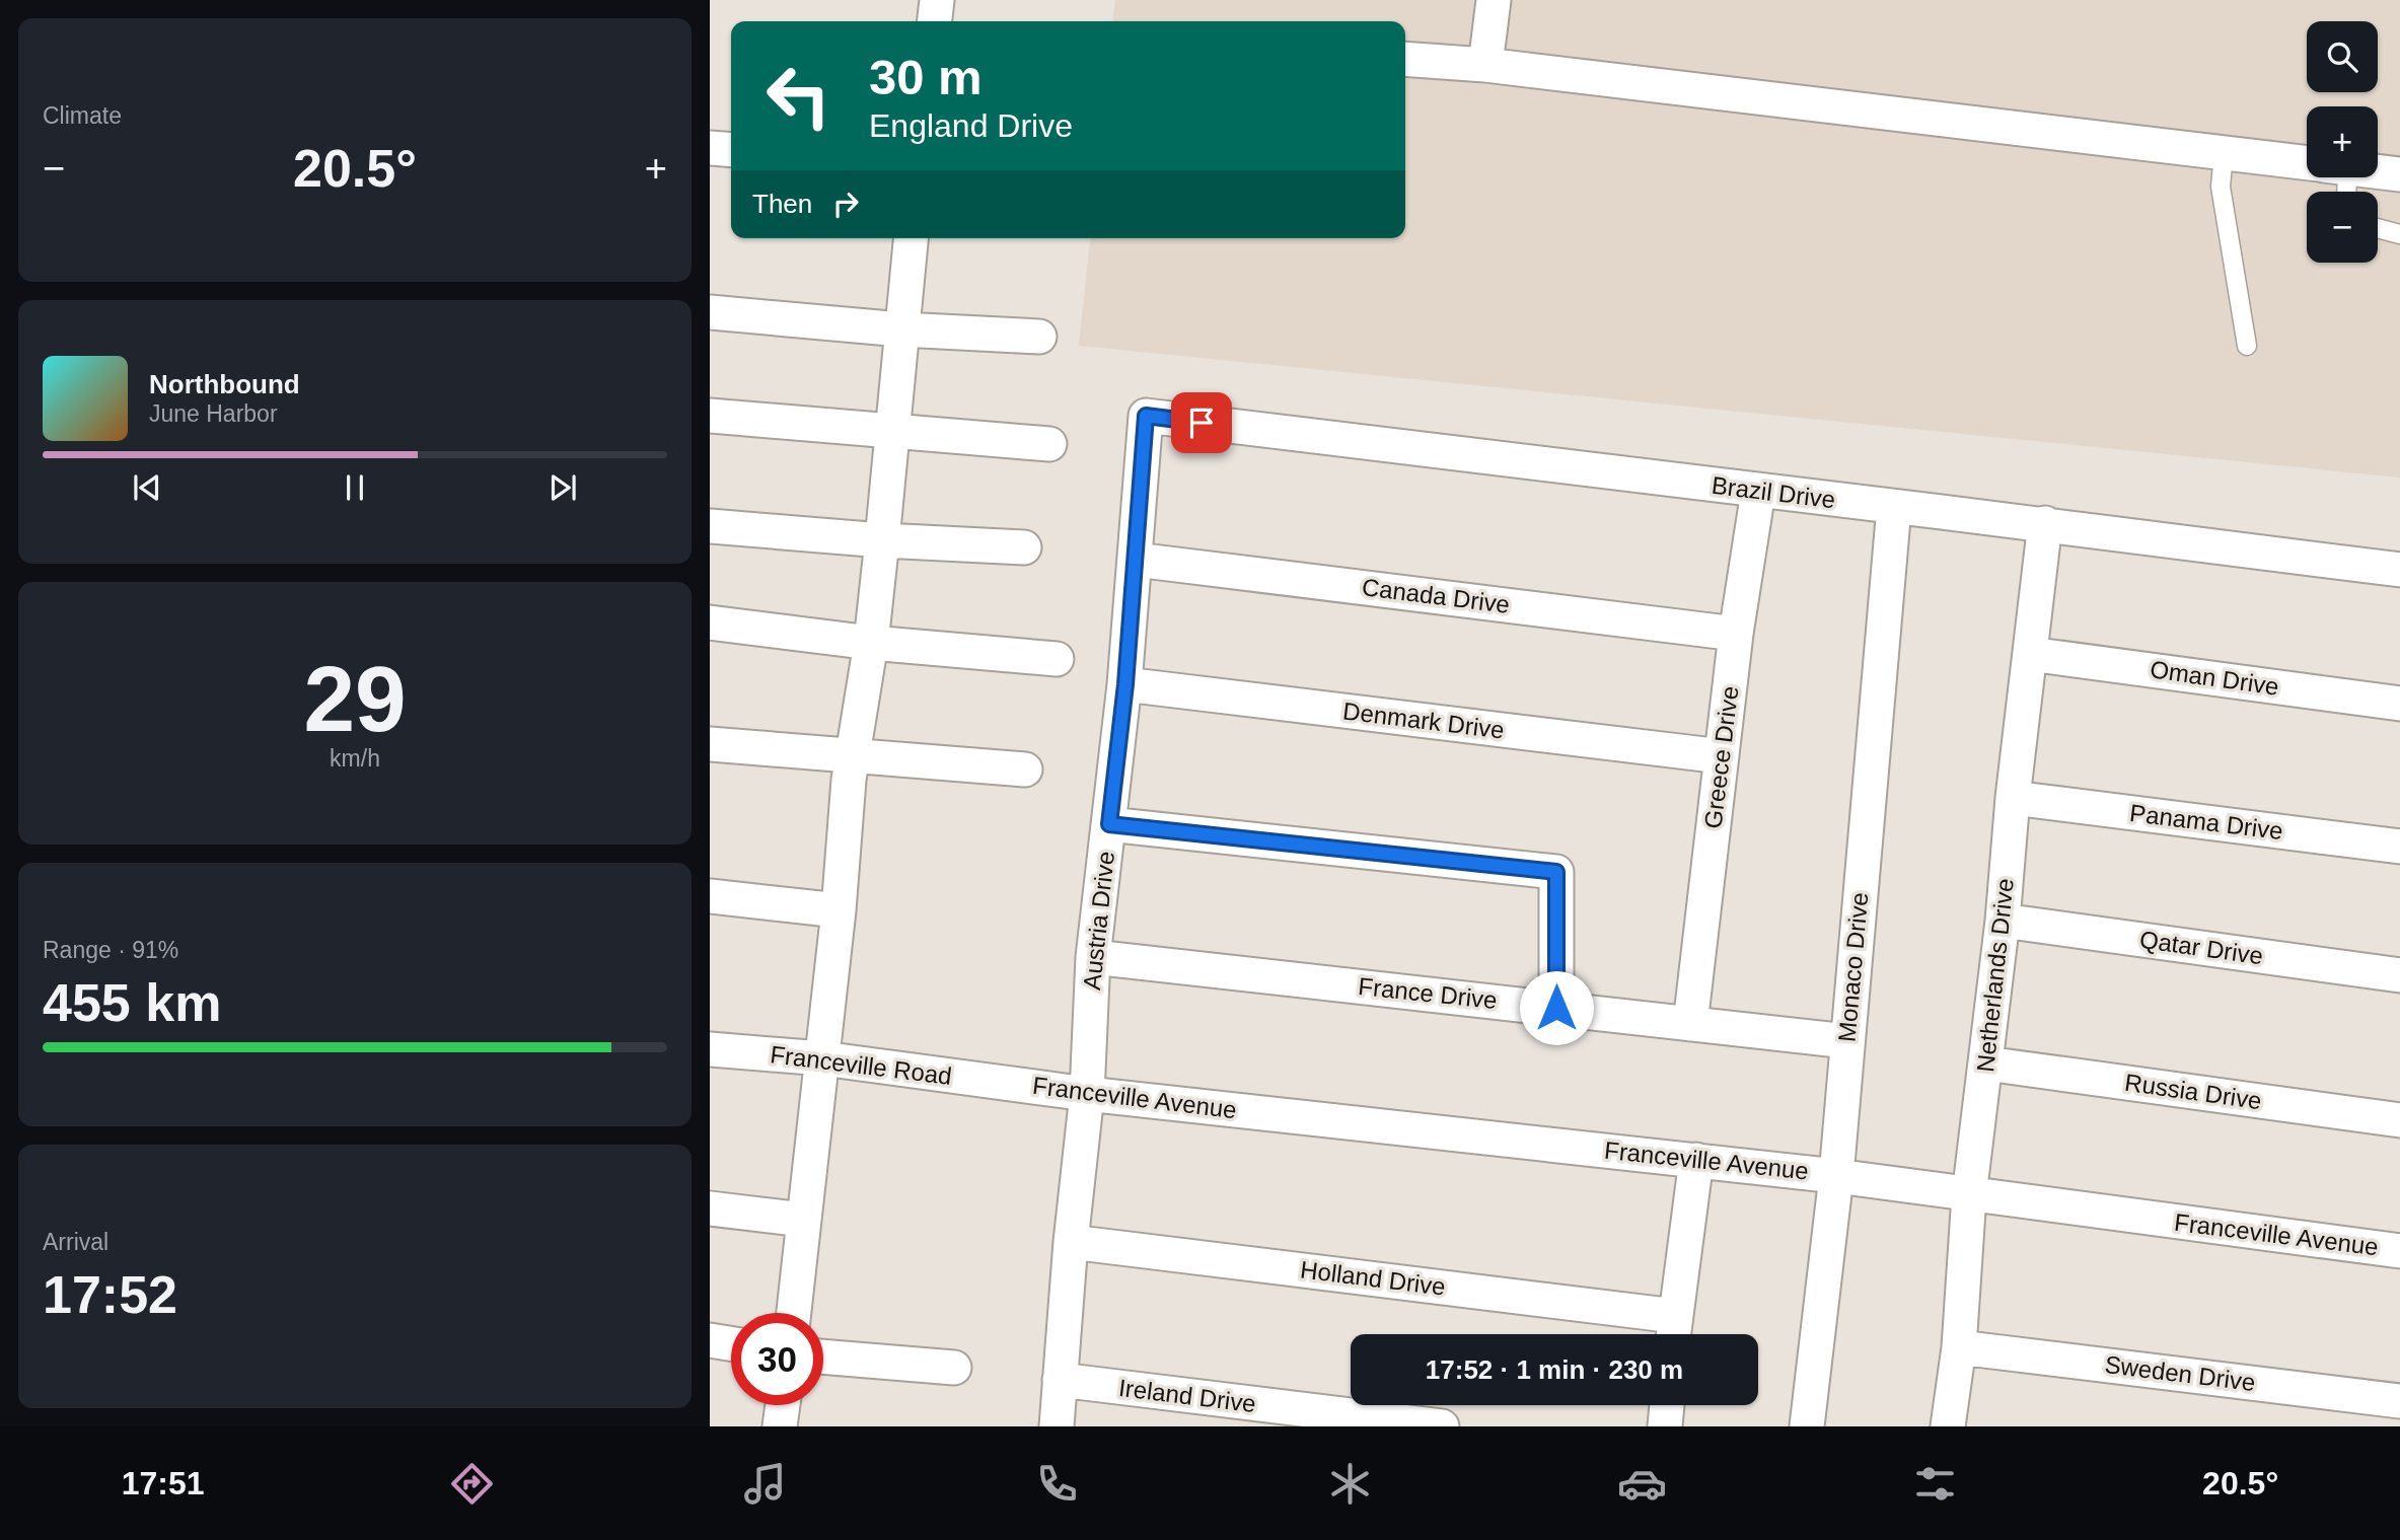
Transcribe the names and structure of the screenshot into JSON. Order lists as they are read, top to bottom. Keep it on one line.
{"streets":{"street":["Brazil Drive","Canada Drive","Oman Drive","Denmark Drive","Greece Drive","Panama Drive","Austria Drive","Qatar Drive","Monaco Drive","Netherlands Drive","France Drive","Franceville Road","Russia Drive","Franceville Avenue","Holland Drive","Sweden Drive","Ireland Drive"]},"crossings":[["Brazil Drive","Greece Drive"],["Brazil Drive","Austria Drive"],["Brazil Drive","Monaco Drive"],["Brazil Drive","Netherlands Drive"],["Canada Drive","Greece Drive"],["Canada Drive","Austria Drive"],["Oman Drive","Netherlands Drive"],["Denmark Drive","Greece Drive"],["Denmark Drive","Austria Drive"],["Greece Drive","France Drive"],["Panama Drive","Netherlands Drive"],["Austria Drive","France Drive"],["Austria Drive","Franceville Avenue"],["Austria Drive","Holland Drive"],["Austria Drive","Ireland Drive"],["Qatar Drive","Netherlands Drive"],["Monaco Drive","France Drive"],["Monaco Drive","Franceville Avenue"],["Netherlands Drive","Russia Drive"],["Netherlands Drive","Franceville Avenue"],["Netherlands Drive","Sweden Drive"],["Franceville Road","Franceville Avenue"]],"page":{"tile":["Climate",["29","km/h"],["Range · 91%","455 km"],["Arrival","17:52"]],"map_buttons":["+","−"],"turn":["30 m","England Drive"],"heat":["−","20.5°","+"],"then":"Then","song":["Northbound","June Harbor"],"limit":"30","trip":"17:52 · 1 min · 230 m","tabs":["17:51","20.5°"]}}
